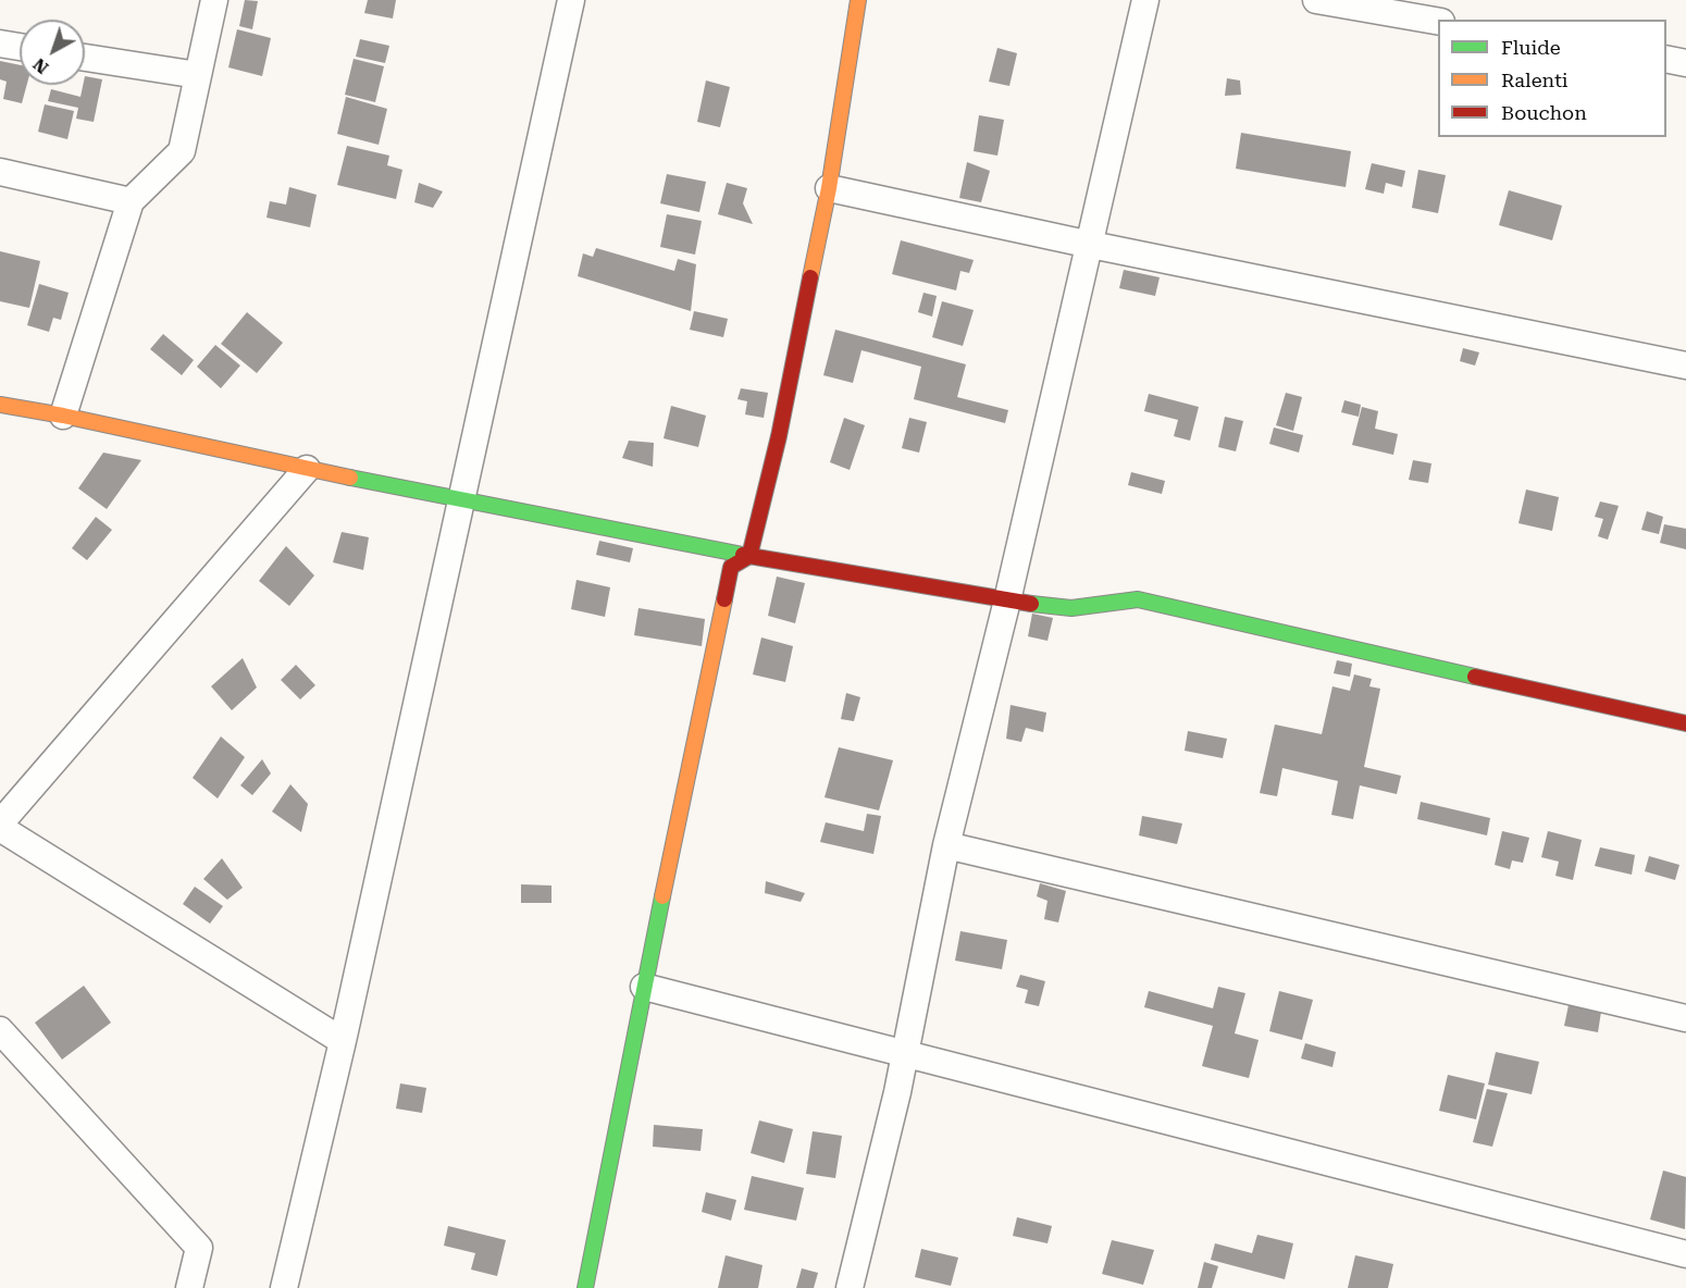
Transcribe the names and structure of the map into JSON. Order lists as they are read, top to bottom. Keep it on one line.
{"legend":["Fluide","Ralenti","Bouchon"],"north":"bottom left"}
